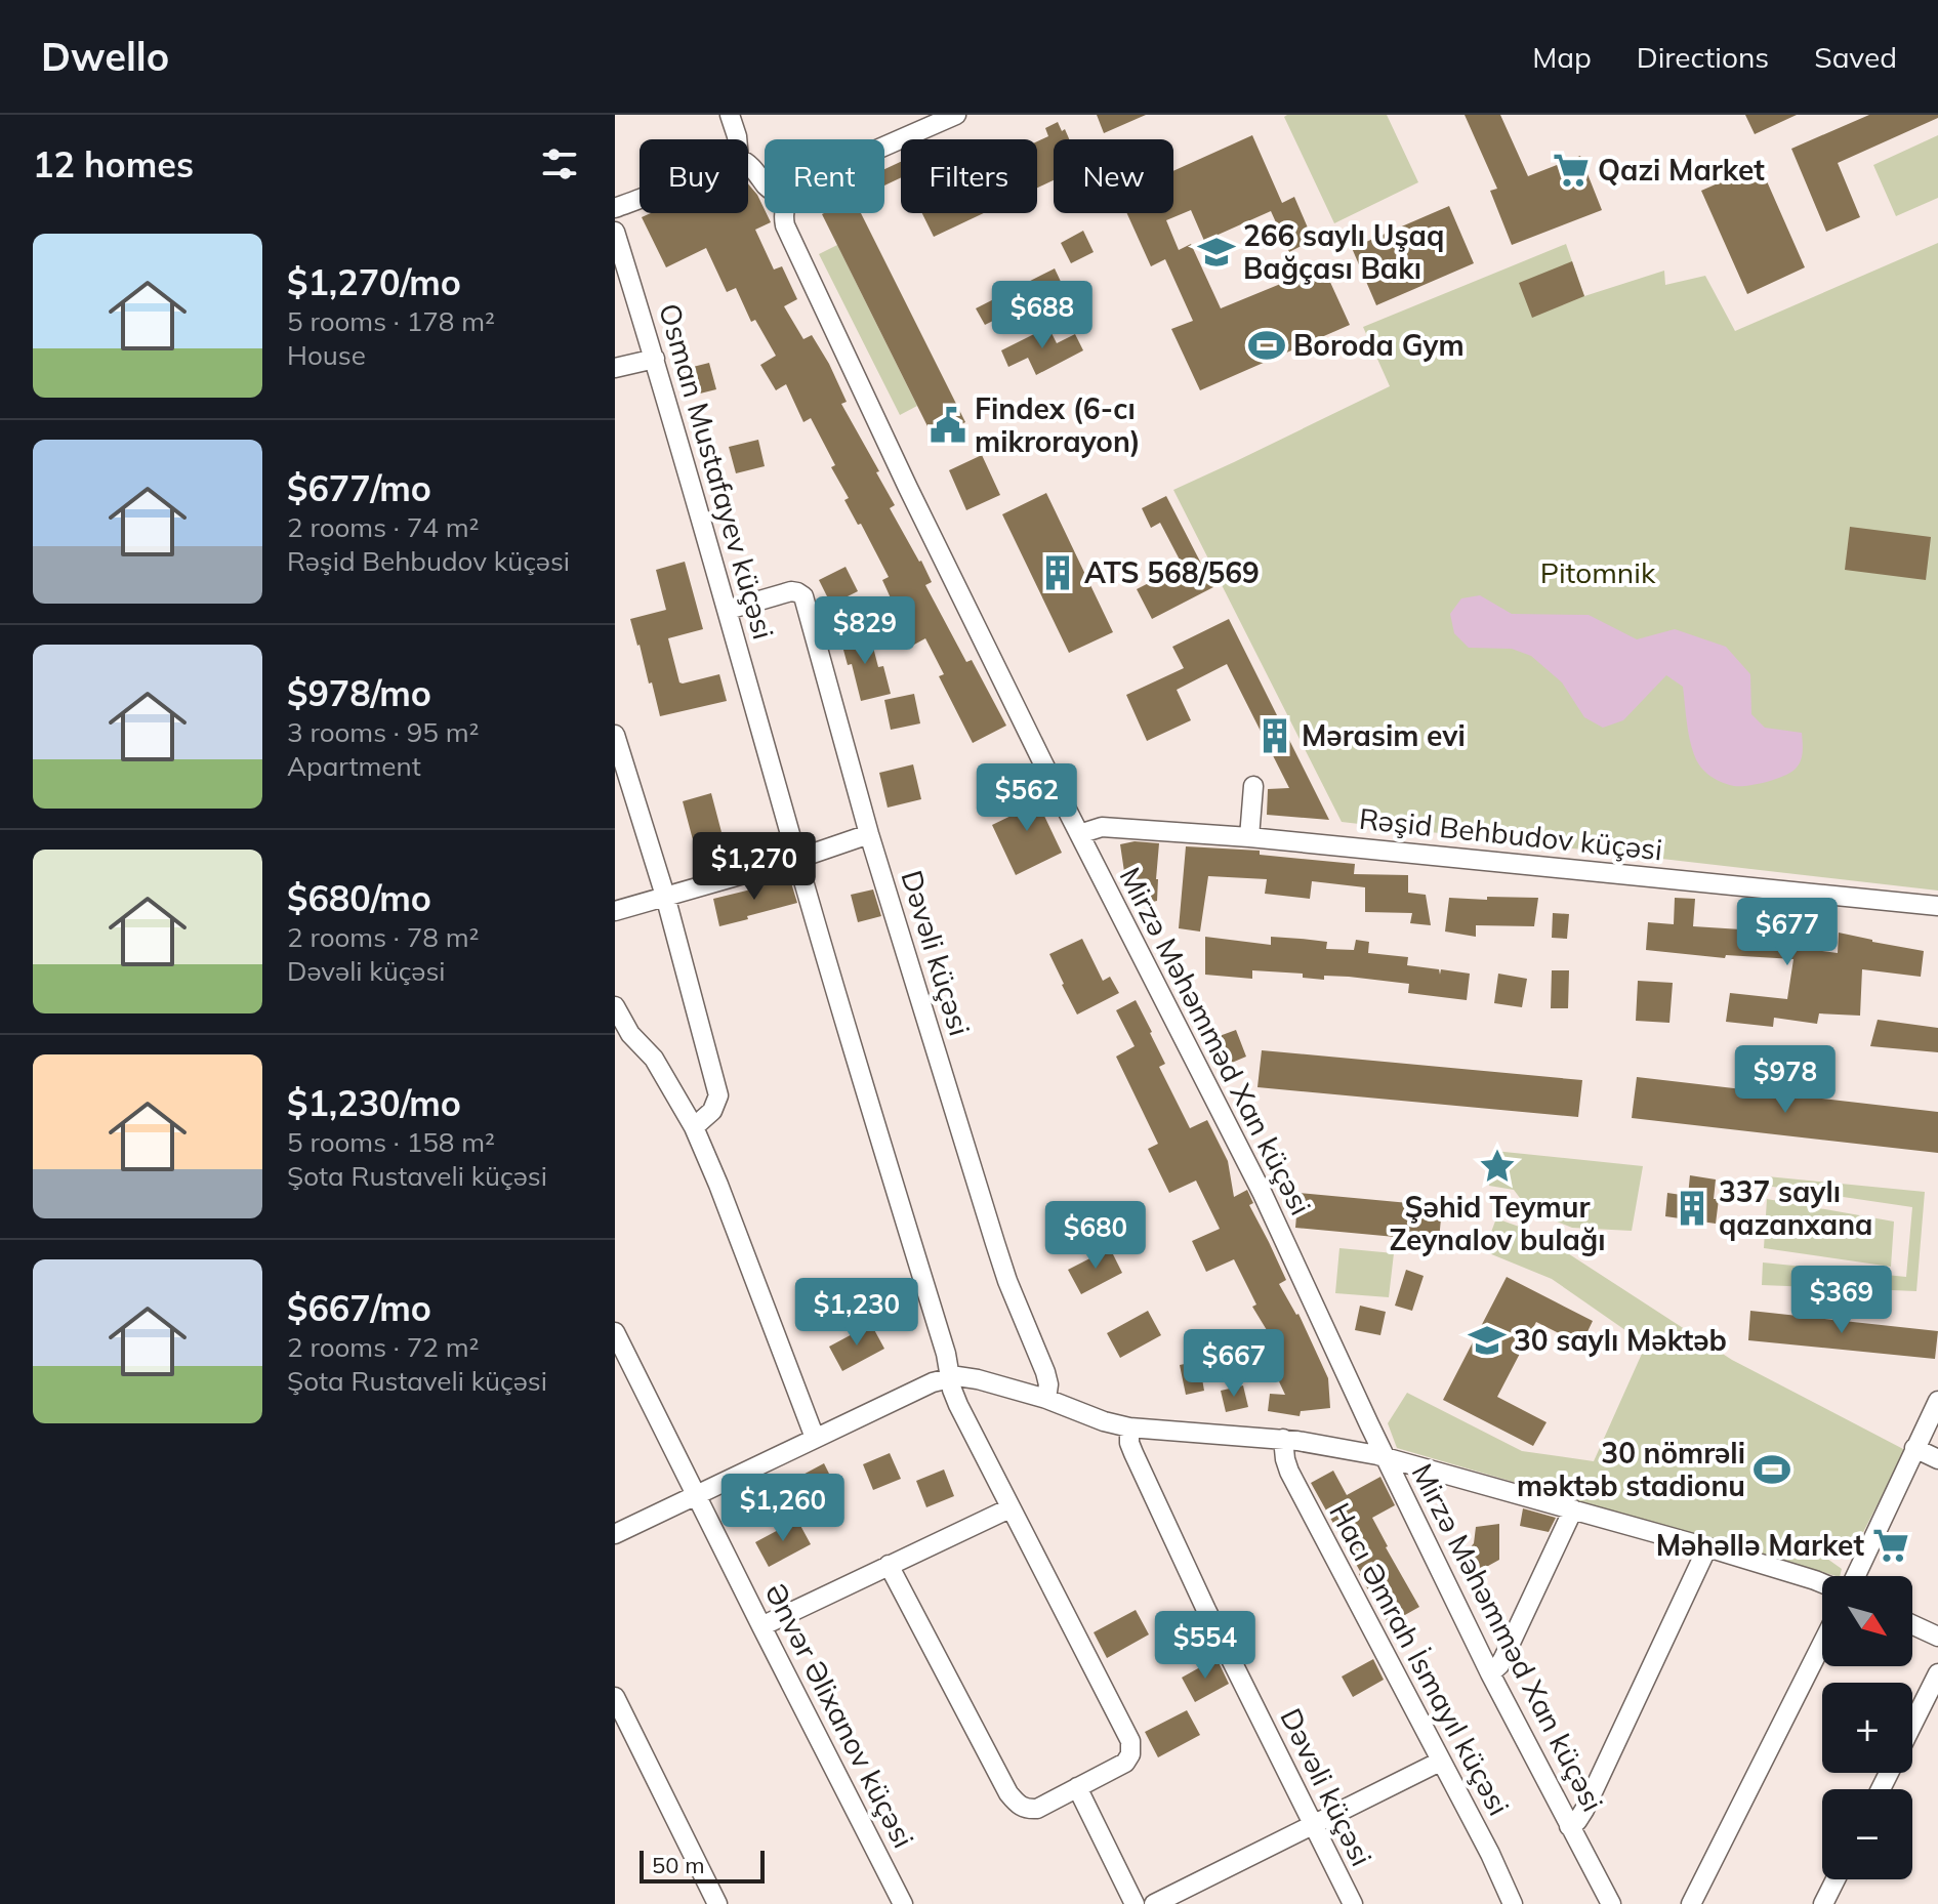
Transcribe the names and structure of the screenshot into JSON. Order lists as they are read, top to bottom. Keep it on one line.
{"streets":{"street":["Osman Mustafayev küçəsi","Rəşid Behbudov küçəsi","Dəvəli küçəsi","Mirzə Məhəmməd Xan küçəsi","Hacı Əmrah İsmayıl küçəsi","Ənvər Əlixanov küçəsi"]},"crossings":[["Osman Mustafayev küçəsi","Dəvəli küçəsi"],["Rəşid Behbudov küçəsi","Mirzə Məhəmməd Xan küçəsi"]],"parks":["Pitomnik"],"places":{"supermarket":["Qazi Market","Məhəllə Market"],"school or university":["266 saylı Uşaq Bağçası Bakı","30 saylı Məktəb"],"sports":["Boroda Gym","30 nömrəli məktəb stadionu"],"public building":["Findex (6-cı mikrorayon)"],"building":["ATS 568/569","Mərasim evi","337 saylı qazanxana"],"place":["Şəhid Teymur Zeynalov bulağı"]},"scale_bar":"50 m","north":"bottom right","page":{"header":"Dwello","nav":["Map","Directions","Saved"],"heading":"12 homes","chip":["Buy","Rent","Filters","New"],"list":[{"name":"$1,270/mo","note":"5 rooms · 178 m² · House"},{"name":"$677/mo","note":"2 rooms · 74 m² · Rəşid Behbudov küçəsi"},{"name":"$978/mo","note":"3 rooms · 95 m² · Apartment"},{"name":"$680/mo","note":"2 rooms · 78 m² · Dəvəli küçəsi"},{"name":"$1,230/mo","note":"5 rooms · 158 m² · Şota Rustaveli küçəsi"},{"name":"$667/mo","note":"2 rooms · 72 m² · Şota Rustaveli küçəsi"}],"price":["$688","$829","$562","$1,270","$677","$978","$680","$369","$1,230","$667","$1,260","$554"],"map_buttons":["+","−"],"scale":"50 m"}}
